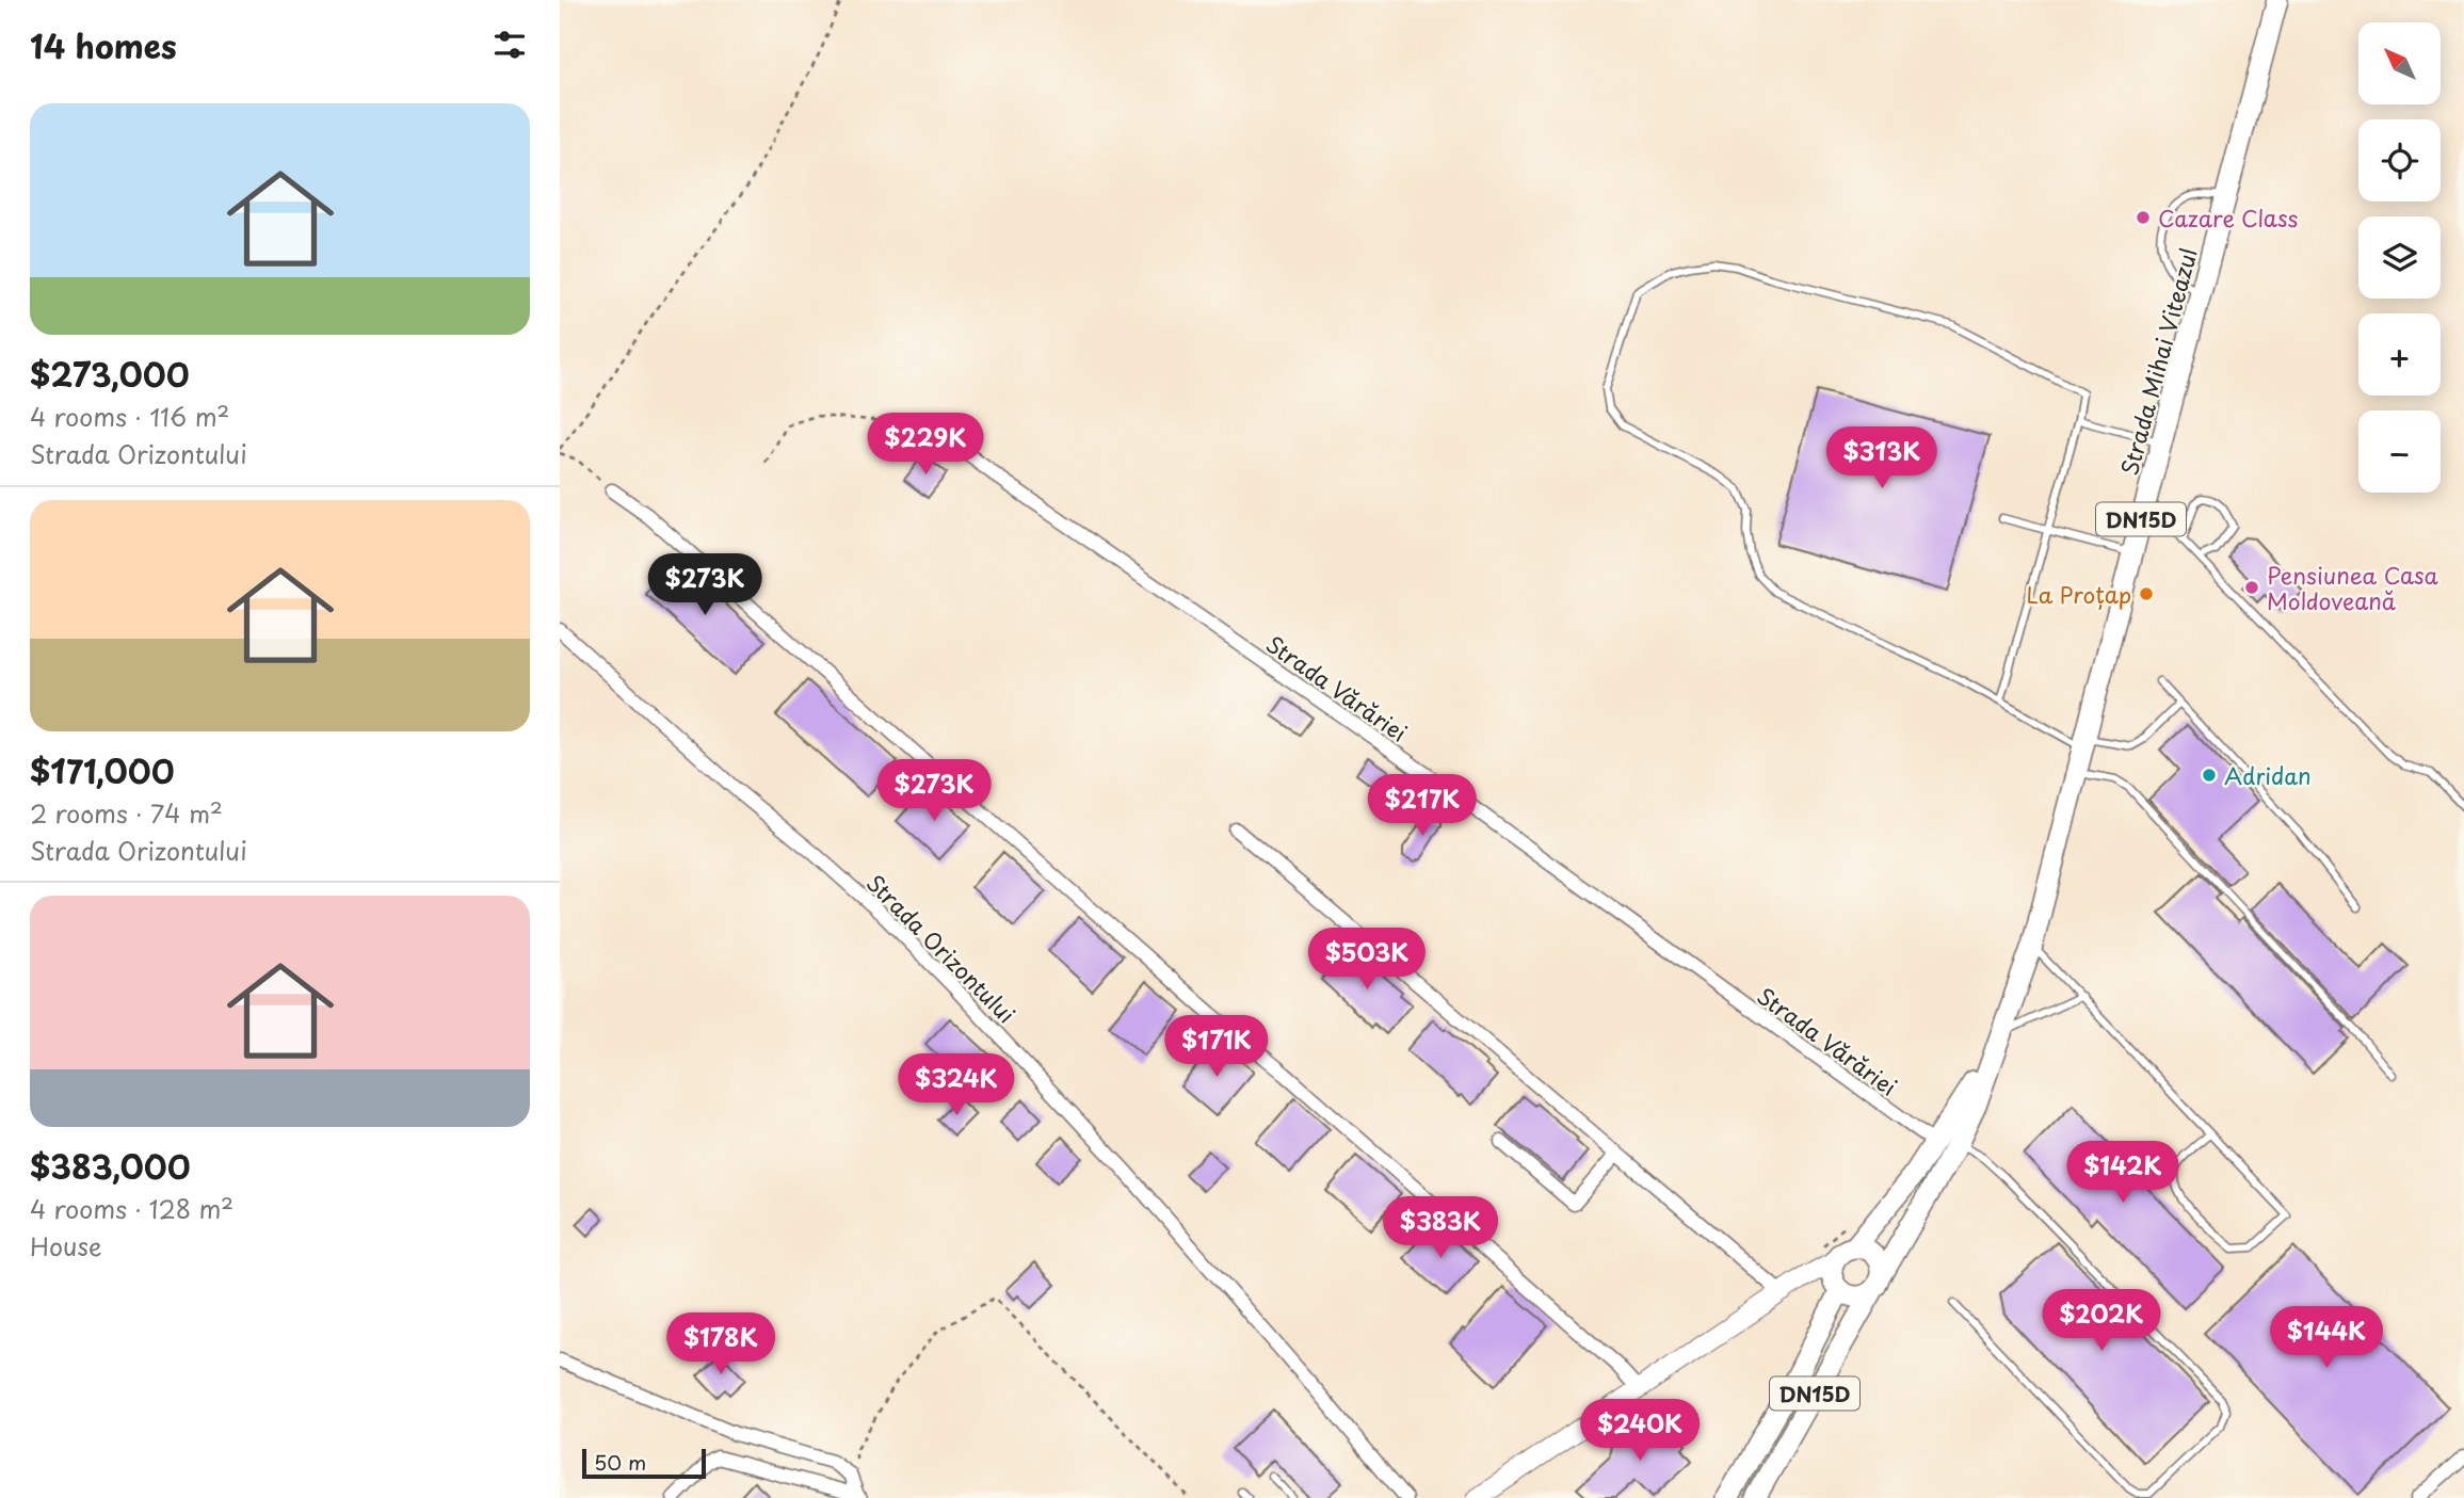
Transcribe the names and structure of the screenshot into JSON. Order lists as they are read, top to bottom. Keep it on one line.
{"streets":{"main road":["Strada Mihai Viteazul","DN15D"],"street":["Strada Vărăriei","Strada Orizontului"]},"crossings":[["Strada Mihai Viteazul","DN15D"],["Strada Mihai Viteazul","Strada Vărăriei"]],"places":["Cazare Class","Pensiunea Casa Moldoveană","La Proțap","Adridan"],"scale_bar":"50 m","north":"top left","page":{"heading":"14 homes","map_buttons":["+","−"],"list":[{"name":"$273,000","note":"4 rooms · 116 m² · Strada Orizontului"},{"name":"$171,000","note":"2 rooms · 74 m² · Strada Orizontului"},{"name":"$383,000","note":"4 rooms · 128 m² · House"}],"price":["$229K","$313K","$273K","$273K","$217K","$503K","$171K","$324K","$142K","$383K","$202K","$144K","$178K","$240K"],"scale":"50 m"}}
